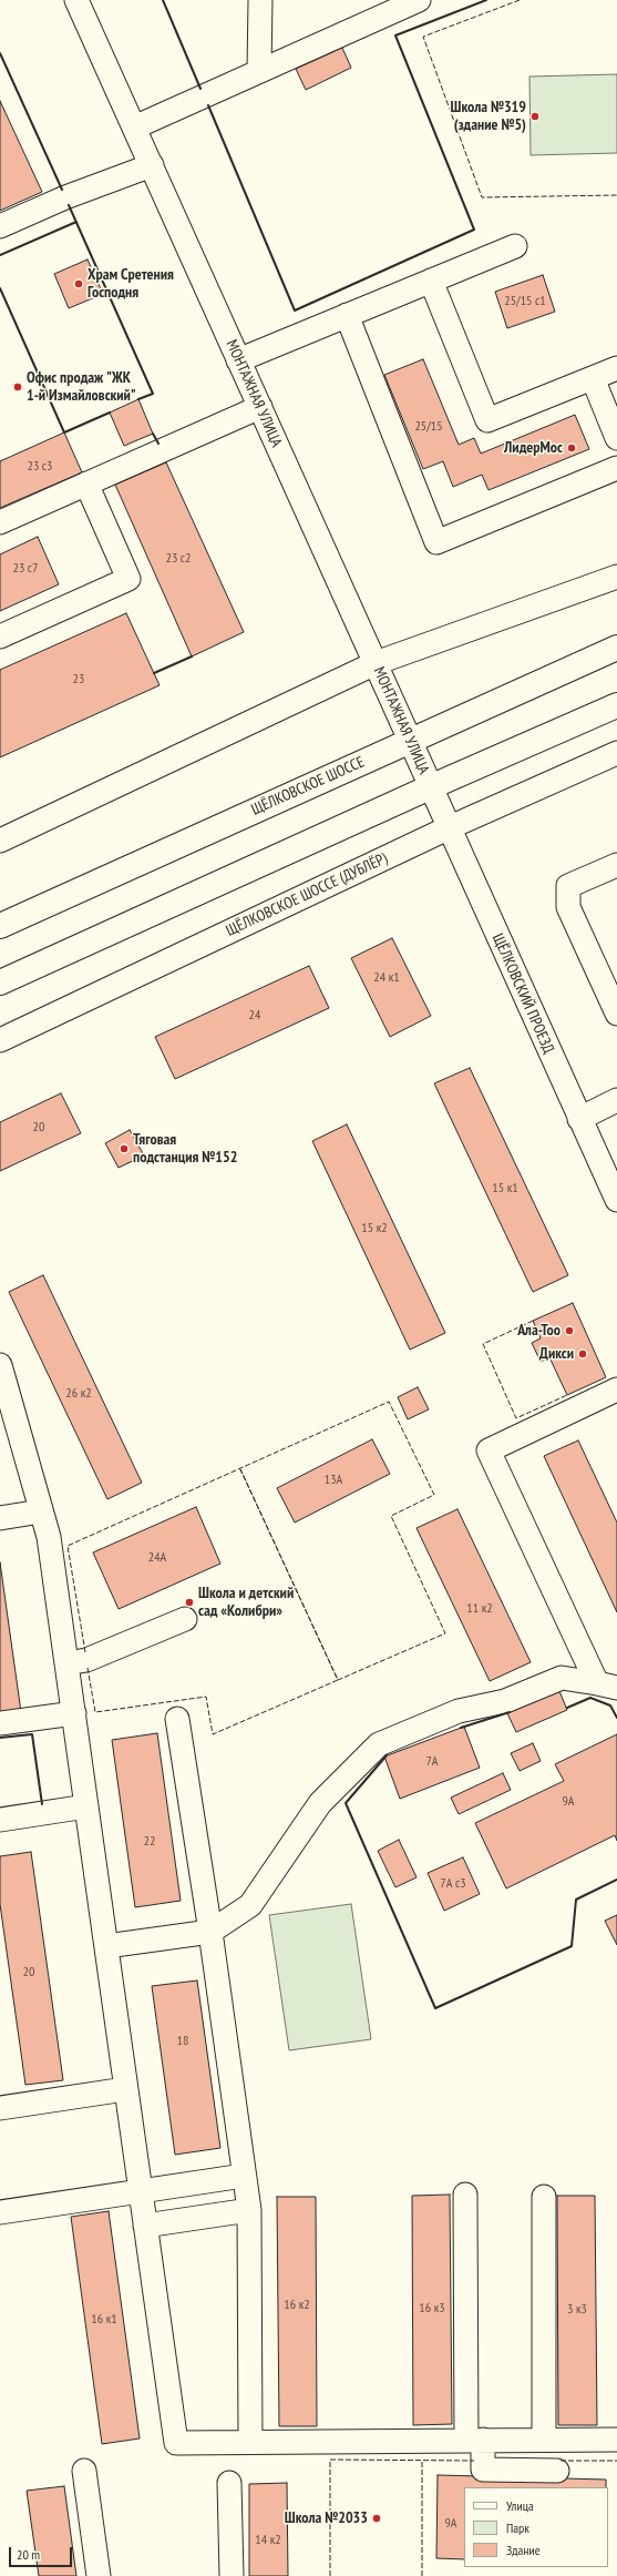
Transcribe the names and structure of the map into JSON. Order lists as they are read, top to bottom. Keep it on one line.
{"streets":{"main road":["ЩЁЛКОВСКОЕ ШОССЕ"],"street":["МОНТАЖНАЯ УЛИЦА","ЩЁЛКОВСКОЕ ШОССЕ (ДУБЛЁР)","ЩЁЛКОВСКИЙ ПРОЕЗД"]},"crossings":[["МОНТАЖНАЯ УЛИЦА","ЩЁЛКОВСКОЕ ШОССЕ"],["МОНТАЖНАЯ УЛИЦА","ЩЁЛКОВСКИЙ ПРОЕЗД"],["ЩЁЛКОВСКОЕ ШОССЕ (ДУБЛЁР)","ЩЁЛКОВСКИЙ ПРОЕЗД"]],"places":["Школа №319 (здание №5)","Храм Сретения Господня","Офис продаж \"ЖК 1-й Измайловский\"","ЛидерМос","Тяговая подстанция №152","Ала-Тоо","Дикси","Школа и детский сад «Колибри»","Школа №2033"],"house_numbers":["25/15 с1","25/15","23 c3","23 c2","23 с7","23","24 к1","24","20","15 к1","15 к2","26 к2","13А","24А","11 к2","7А","9А","22","7А с3","20","18","16 к2","16 к3","3 к3","16 к1","9А","14 к2"],"legend":["Улица","Парк","Здание"],"scale_bar":"20 m"}
